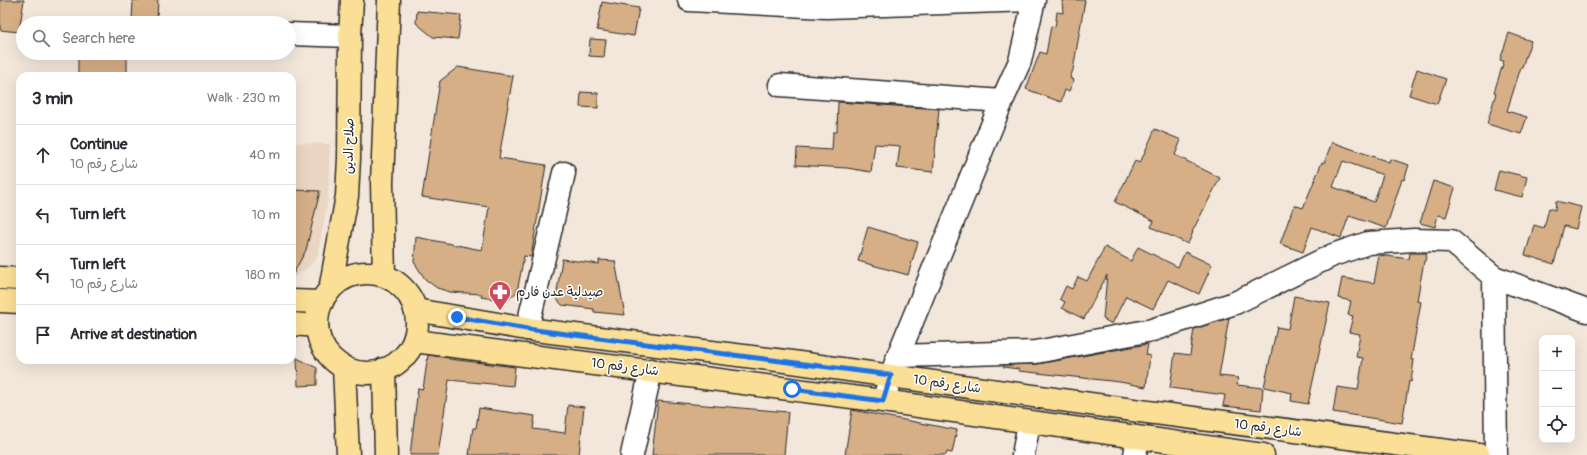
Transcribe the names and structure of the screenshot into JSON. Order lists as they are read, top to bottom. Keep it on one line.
{"streets":{"main road":["صلاح الدين","شارع رقم 10"]},"crossings":[["صلاح الدين","شارع رقم 10"]],"places":{"pharmacy":["صيدلية عدن فارم"]},"page":{"search":"Search here","heading":["3 min","Walk · 230 m"],"list":[["Continue","شارع رقم 10","40 m"],["Turn left","10 m"],["Turn left","شارع رقم 10","180 m"],"Arrive at destination"],"map_buttons":["+","−"]}}
